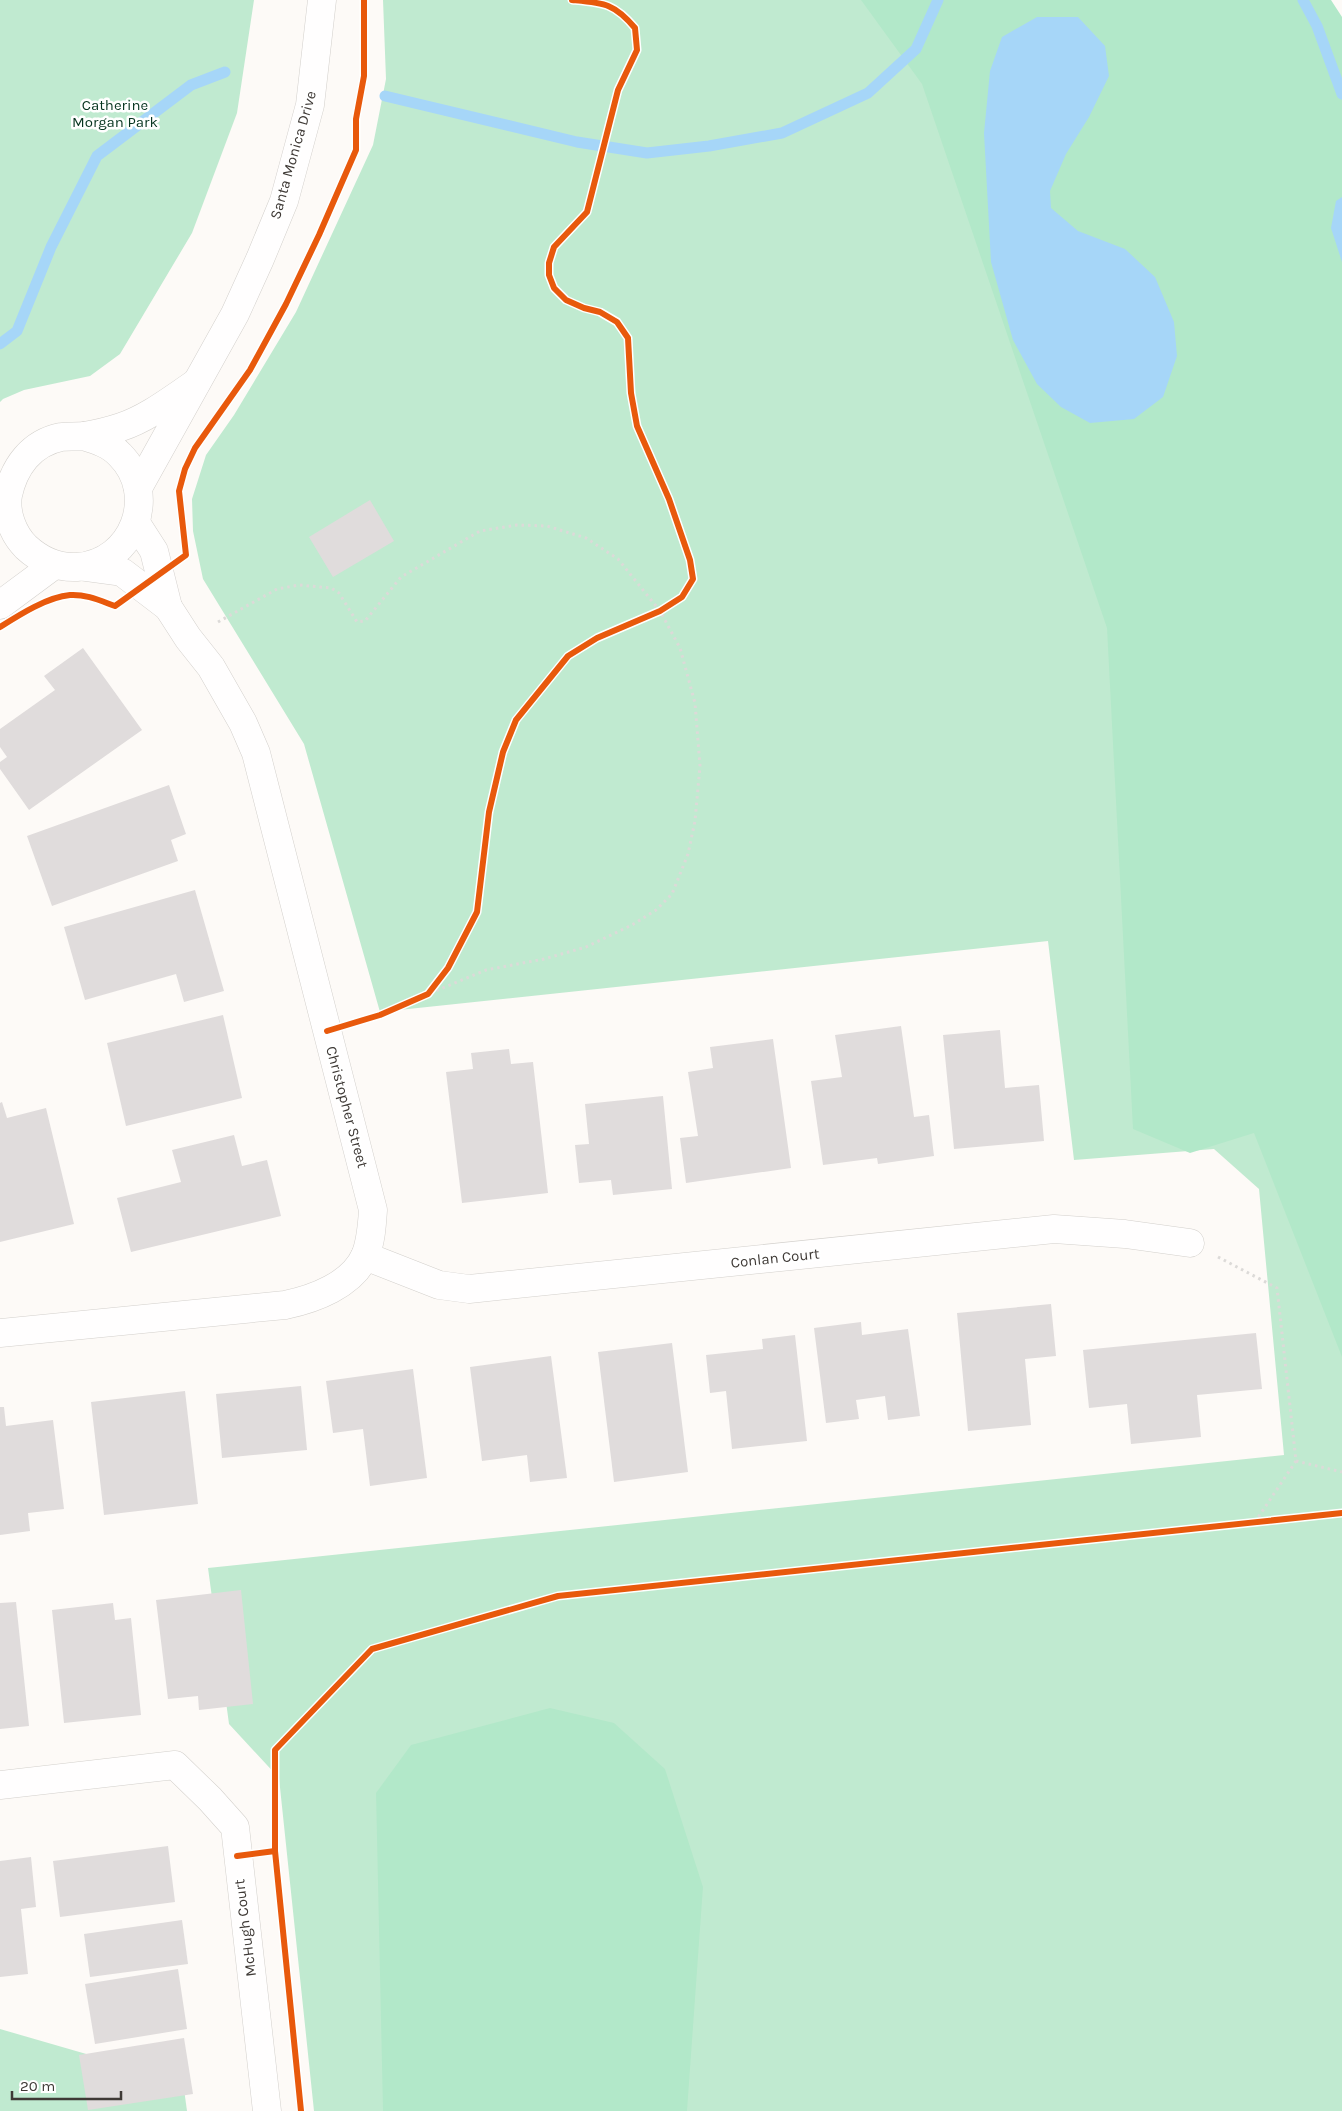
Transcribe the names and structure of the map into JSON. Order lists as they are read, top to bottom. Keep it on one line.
{"streets":{"street":["Santa Monica Drive","Christopher Street","Conlan Court","McHugh Court"]},"crossings":[["Santa Monica Drive","Christopher Street"],["Christopher Street","Conlan Court"]],"parks":["Catherine Morgan Park"],"scale_bar":"20 m"}
